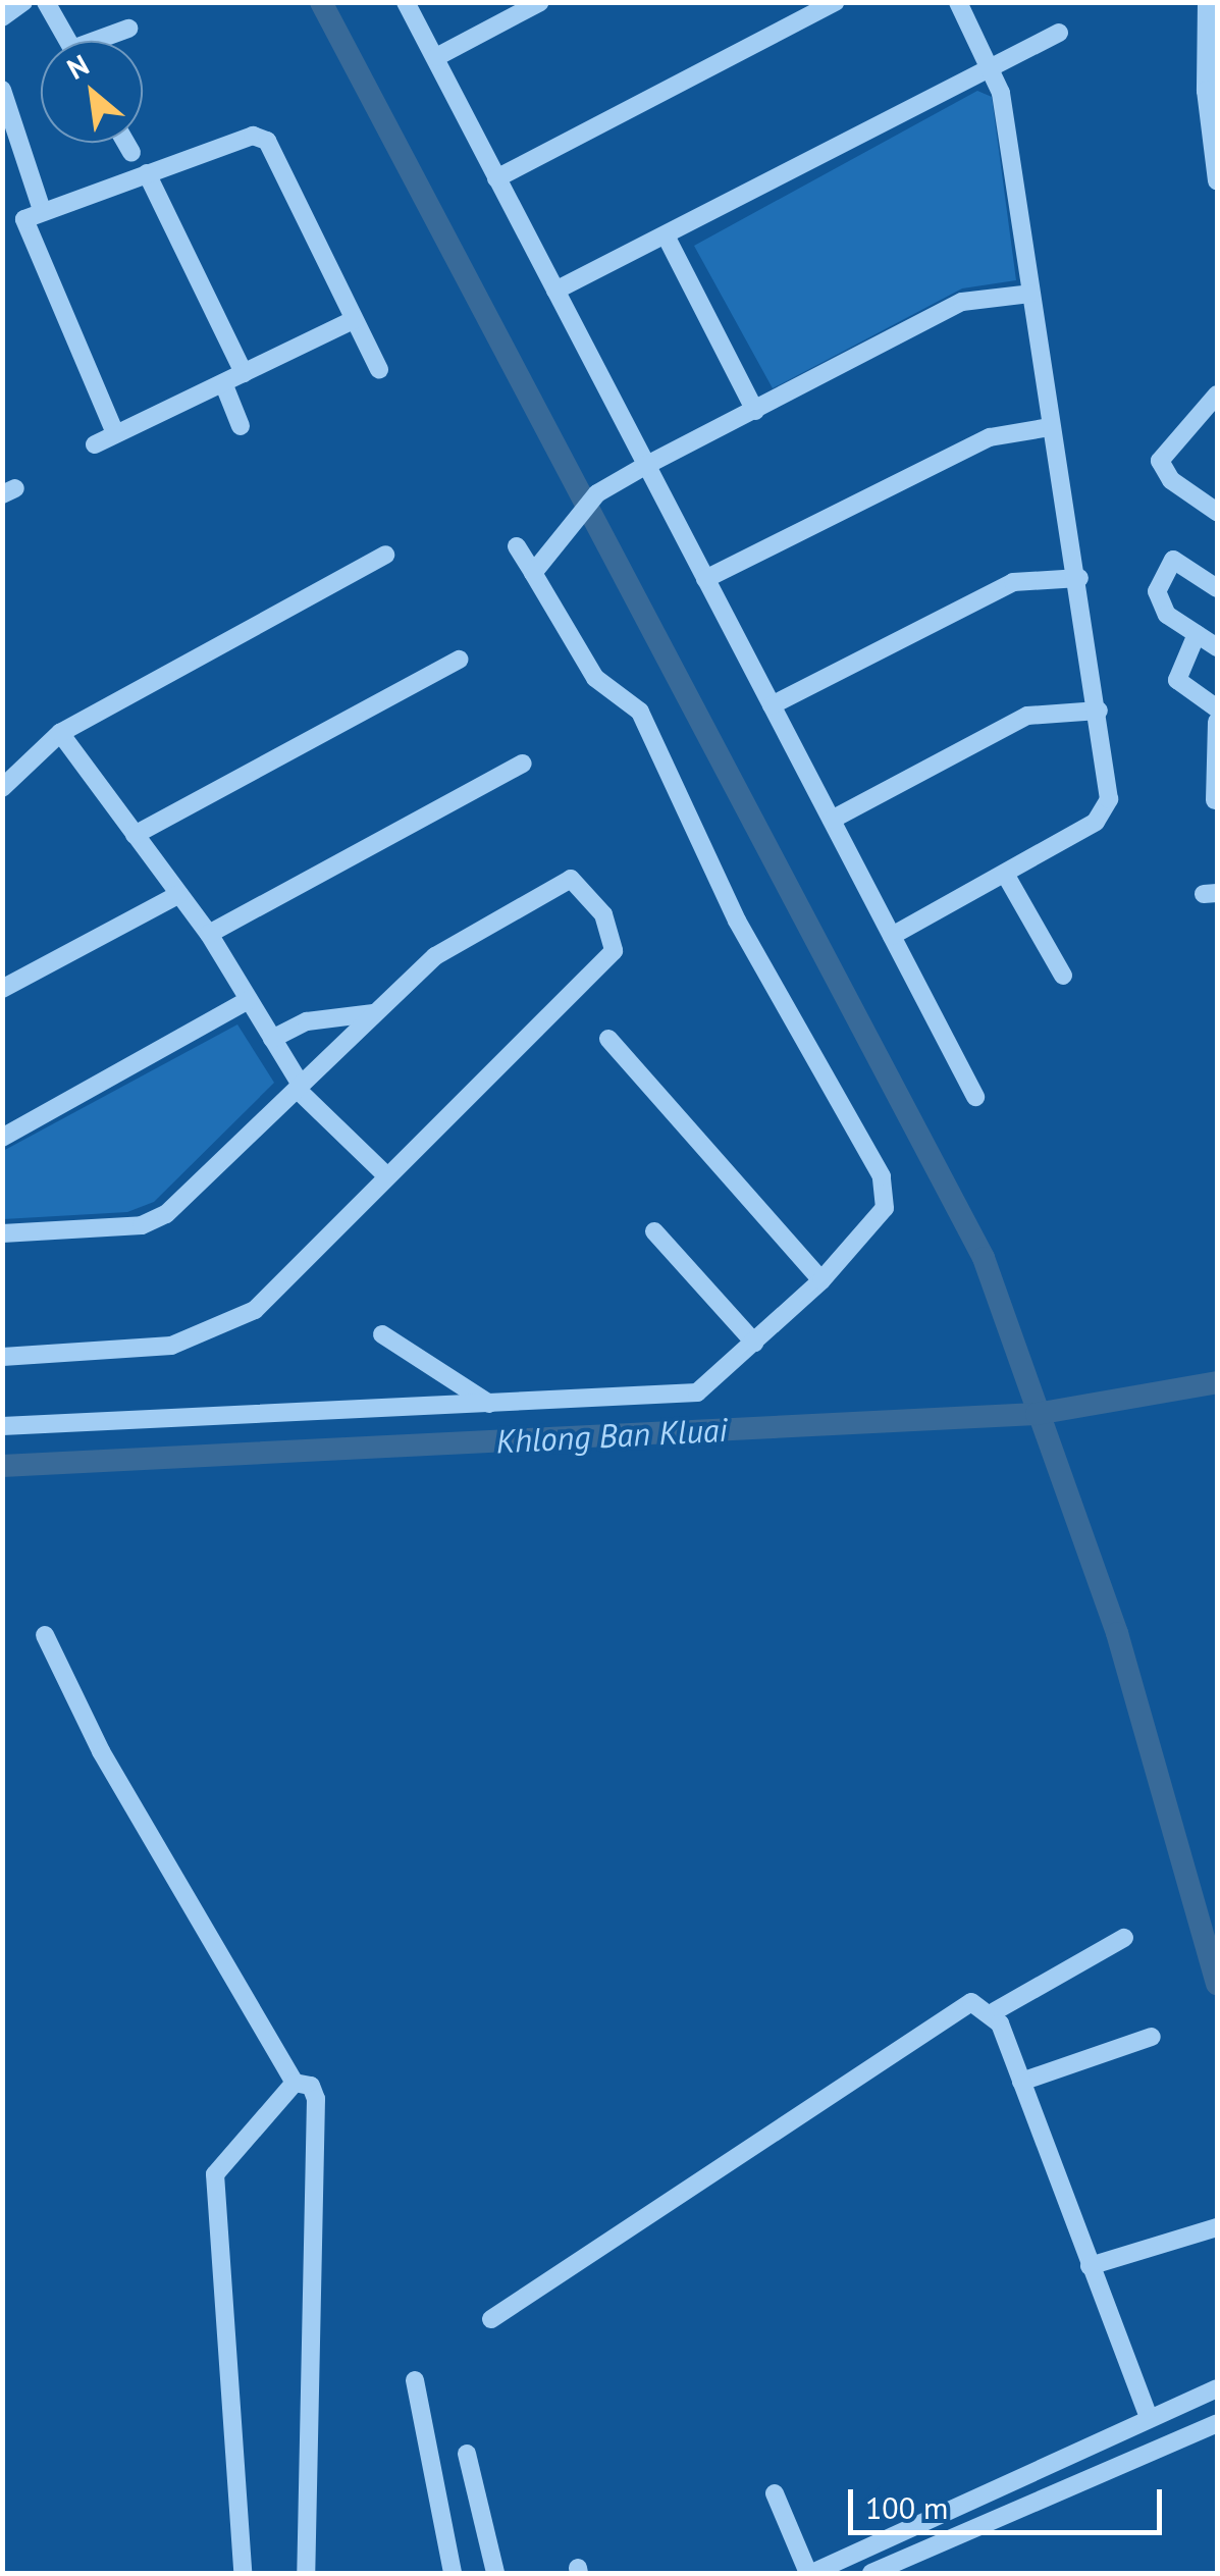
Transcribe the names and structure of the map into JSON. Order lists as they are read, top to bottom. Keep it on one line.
{"water":["Khlong Ban Kluai"],"scale_bar":"100 m","north":"top left"}
